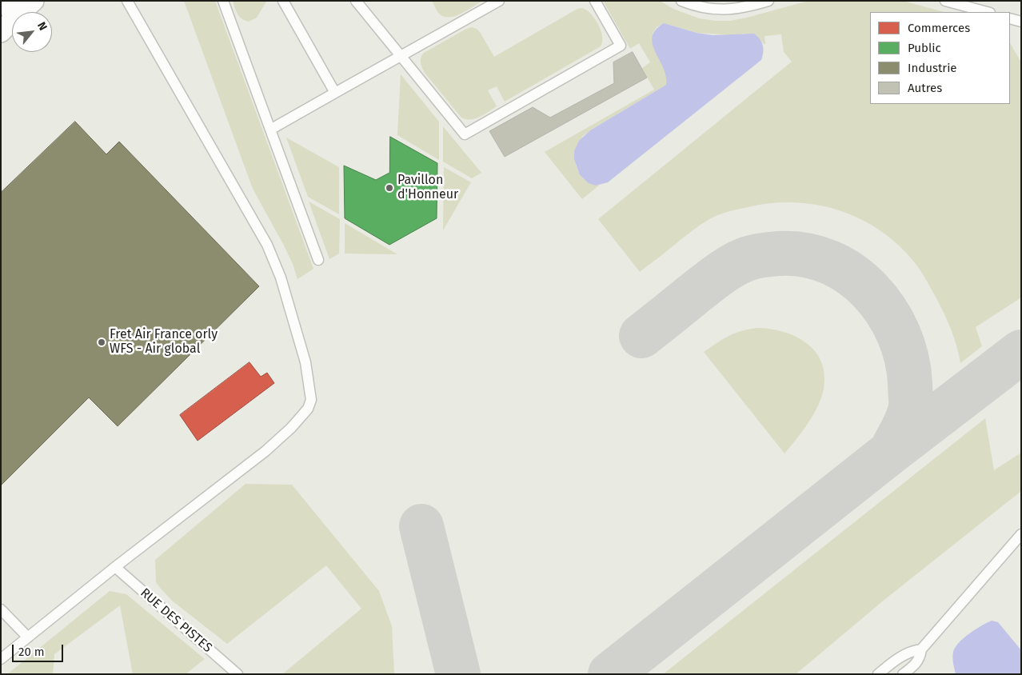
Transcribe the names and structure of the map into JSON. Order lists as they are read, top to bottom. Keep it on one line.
{"streets":{"lane":["RUE DES PISTES"]},"places":["Pavillon d'Honneur","Fret Air France orly WFS - Air global"],"legend":["Commerces","Public","Industrie","Autres"],"scale_bar":"20 m","north":"top right"}
